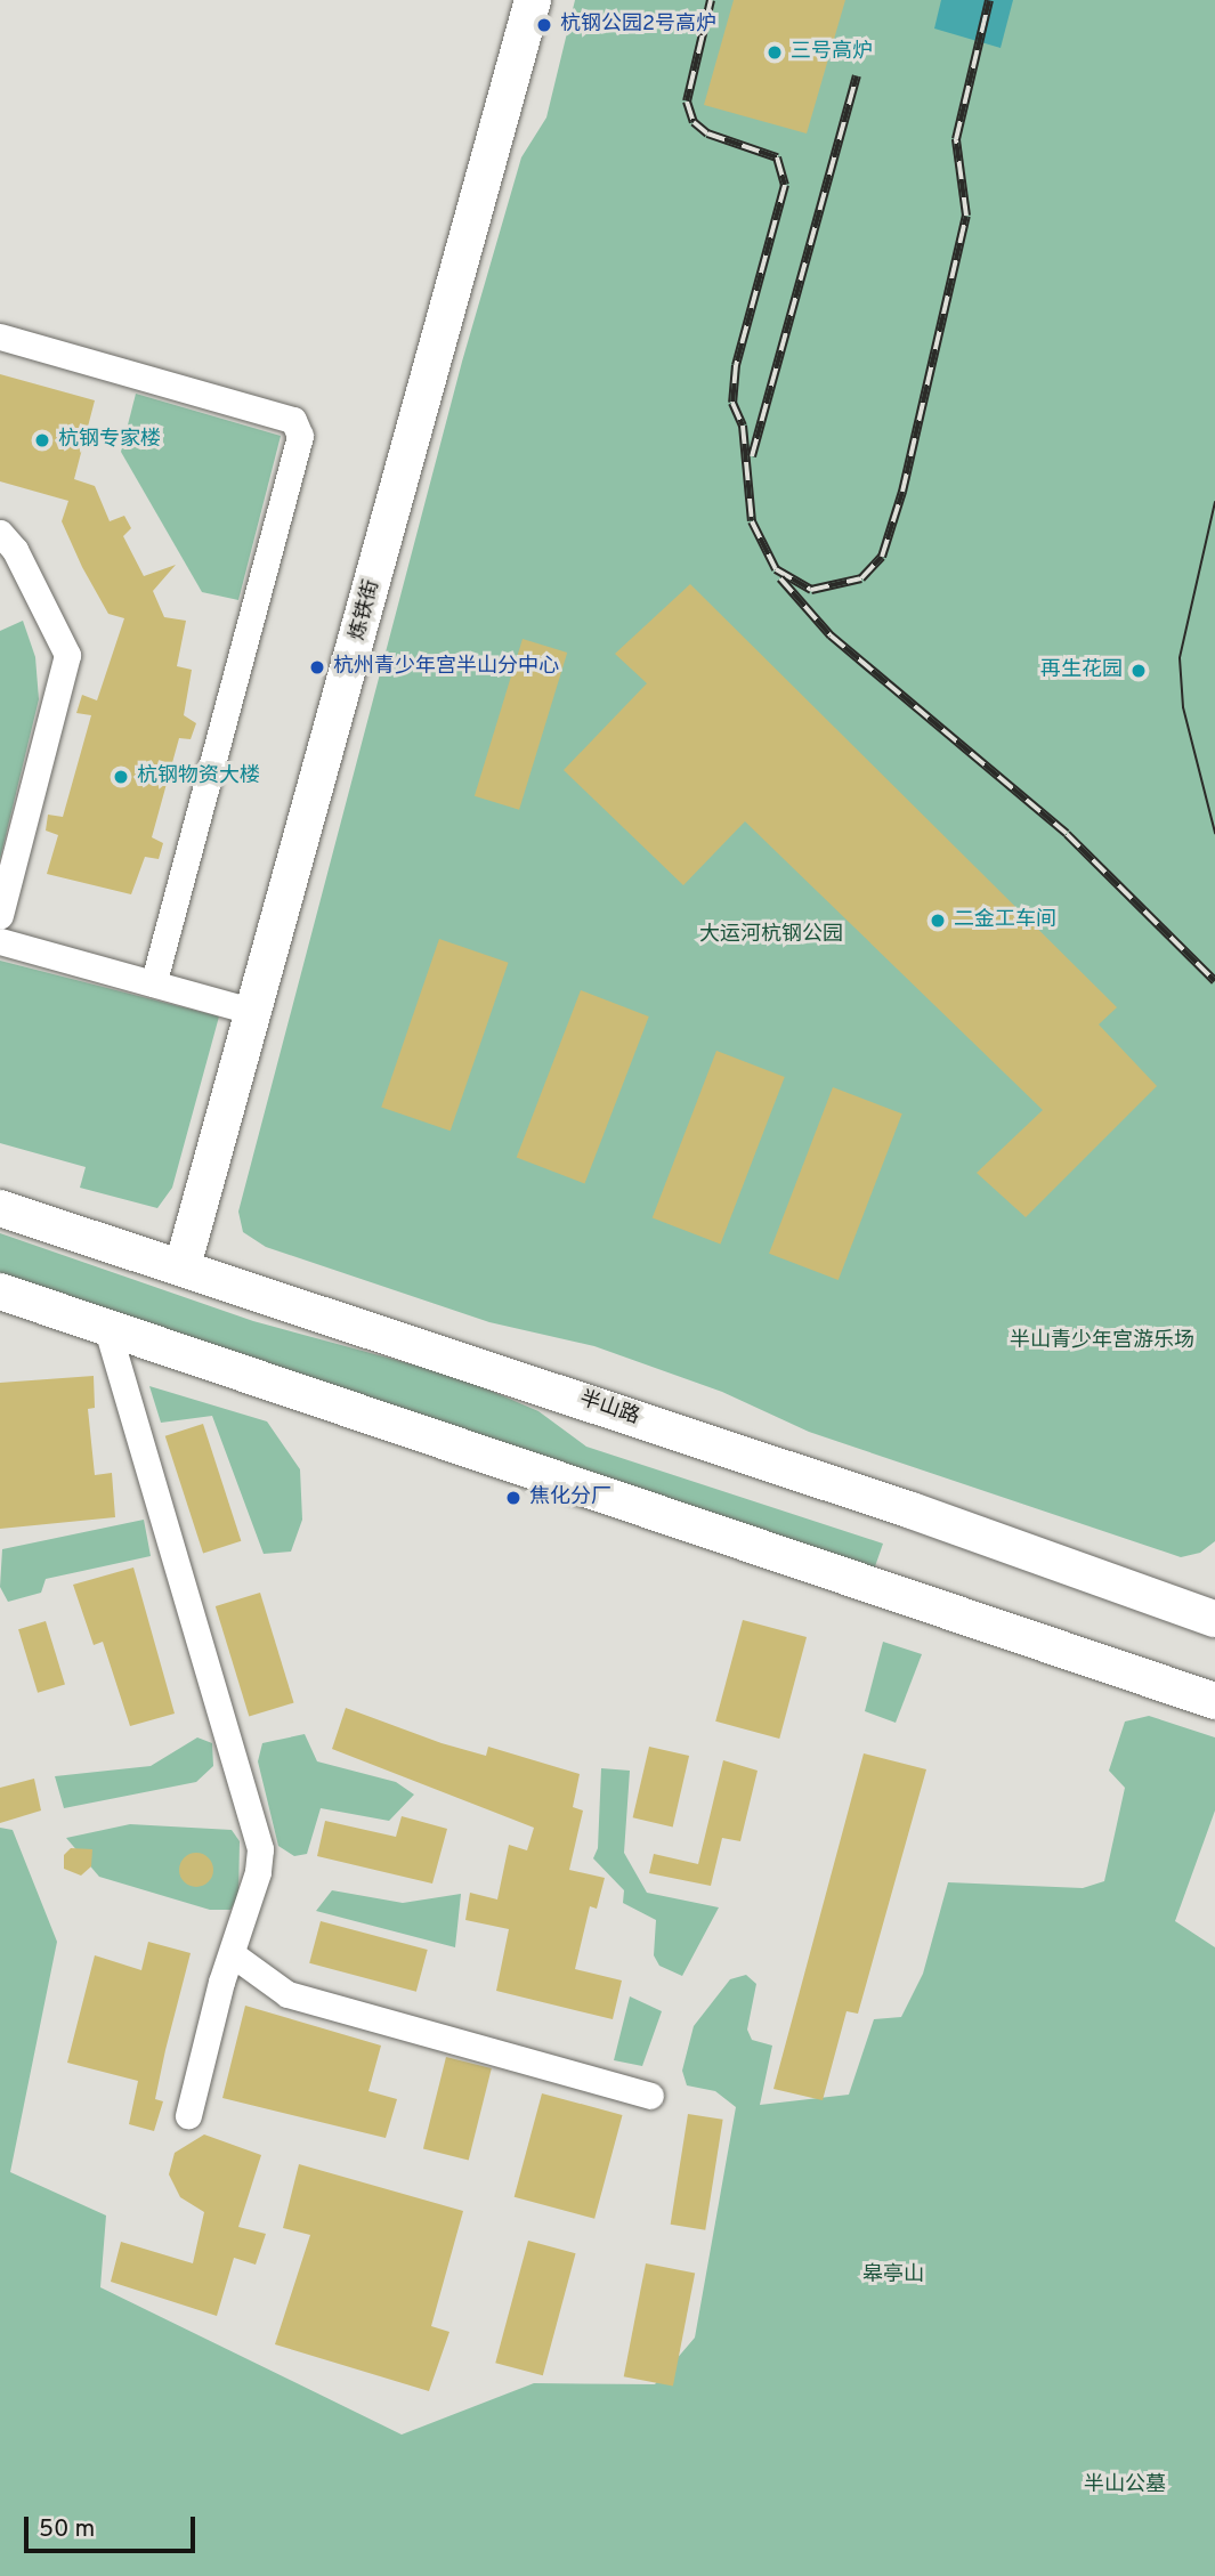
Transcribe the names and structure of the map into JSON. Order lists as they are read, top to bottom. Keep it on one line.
{"streets":{"main road":["炼铁街","半山路"]},"crossings":[["炼铁街","半山路"]],"parks":["大运河杭钢公园","半山青少年宫游乐场","皋亭山","半山公墓"],"places":["杭钢公园2号高炉","三号高炉","杭钢专家楼","杭州青少年宫半山分中心","再生花园","杭钢物资大楼","二金工车间","焦化分厂"],"scale_bar":"50 m"}
